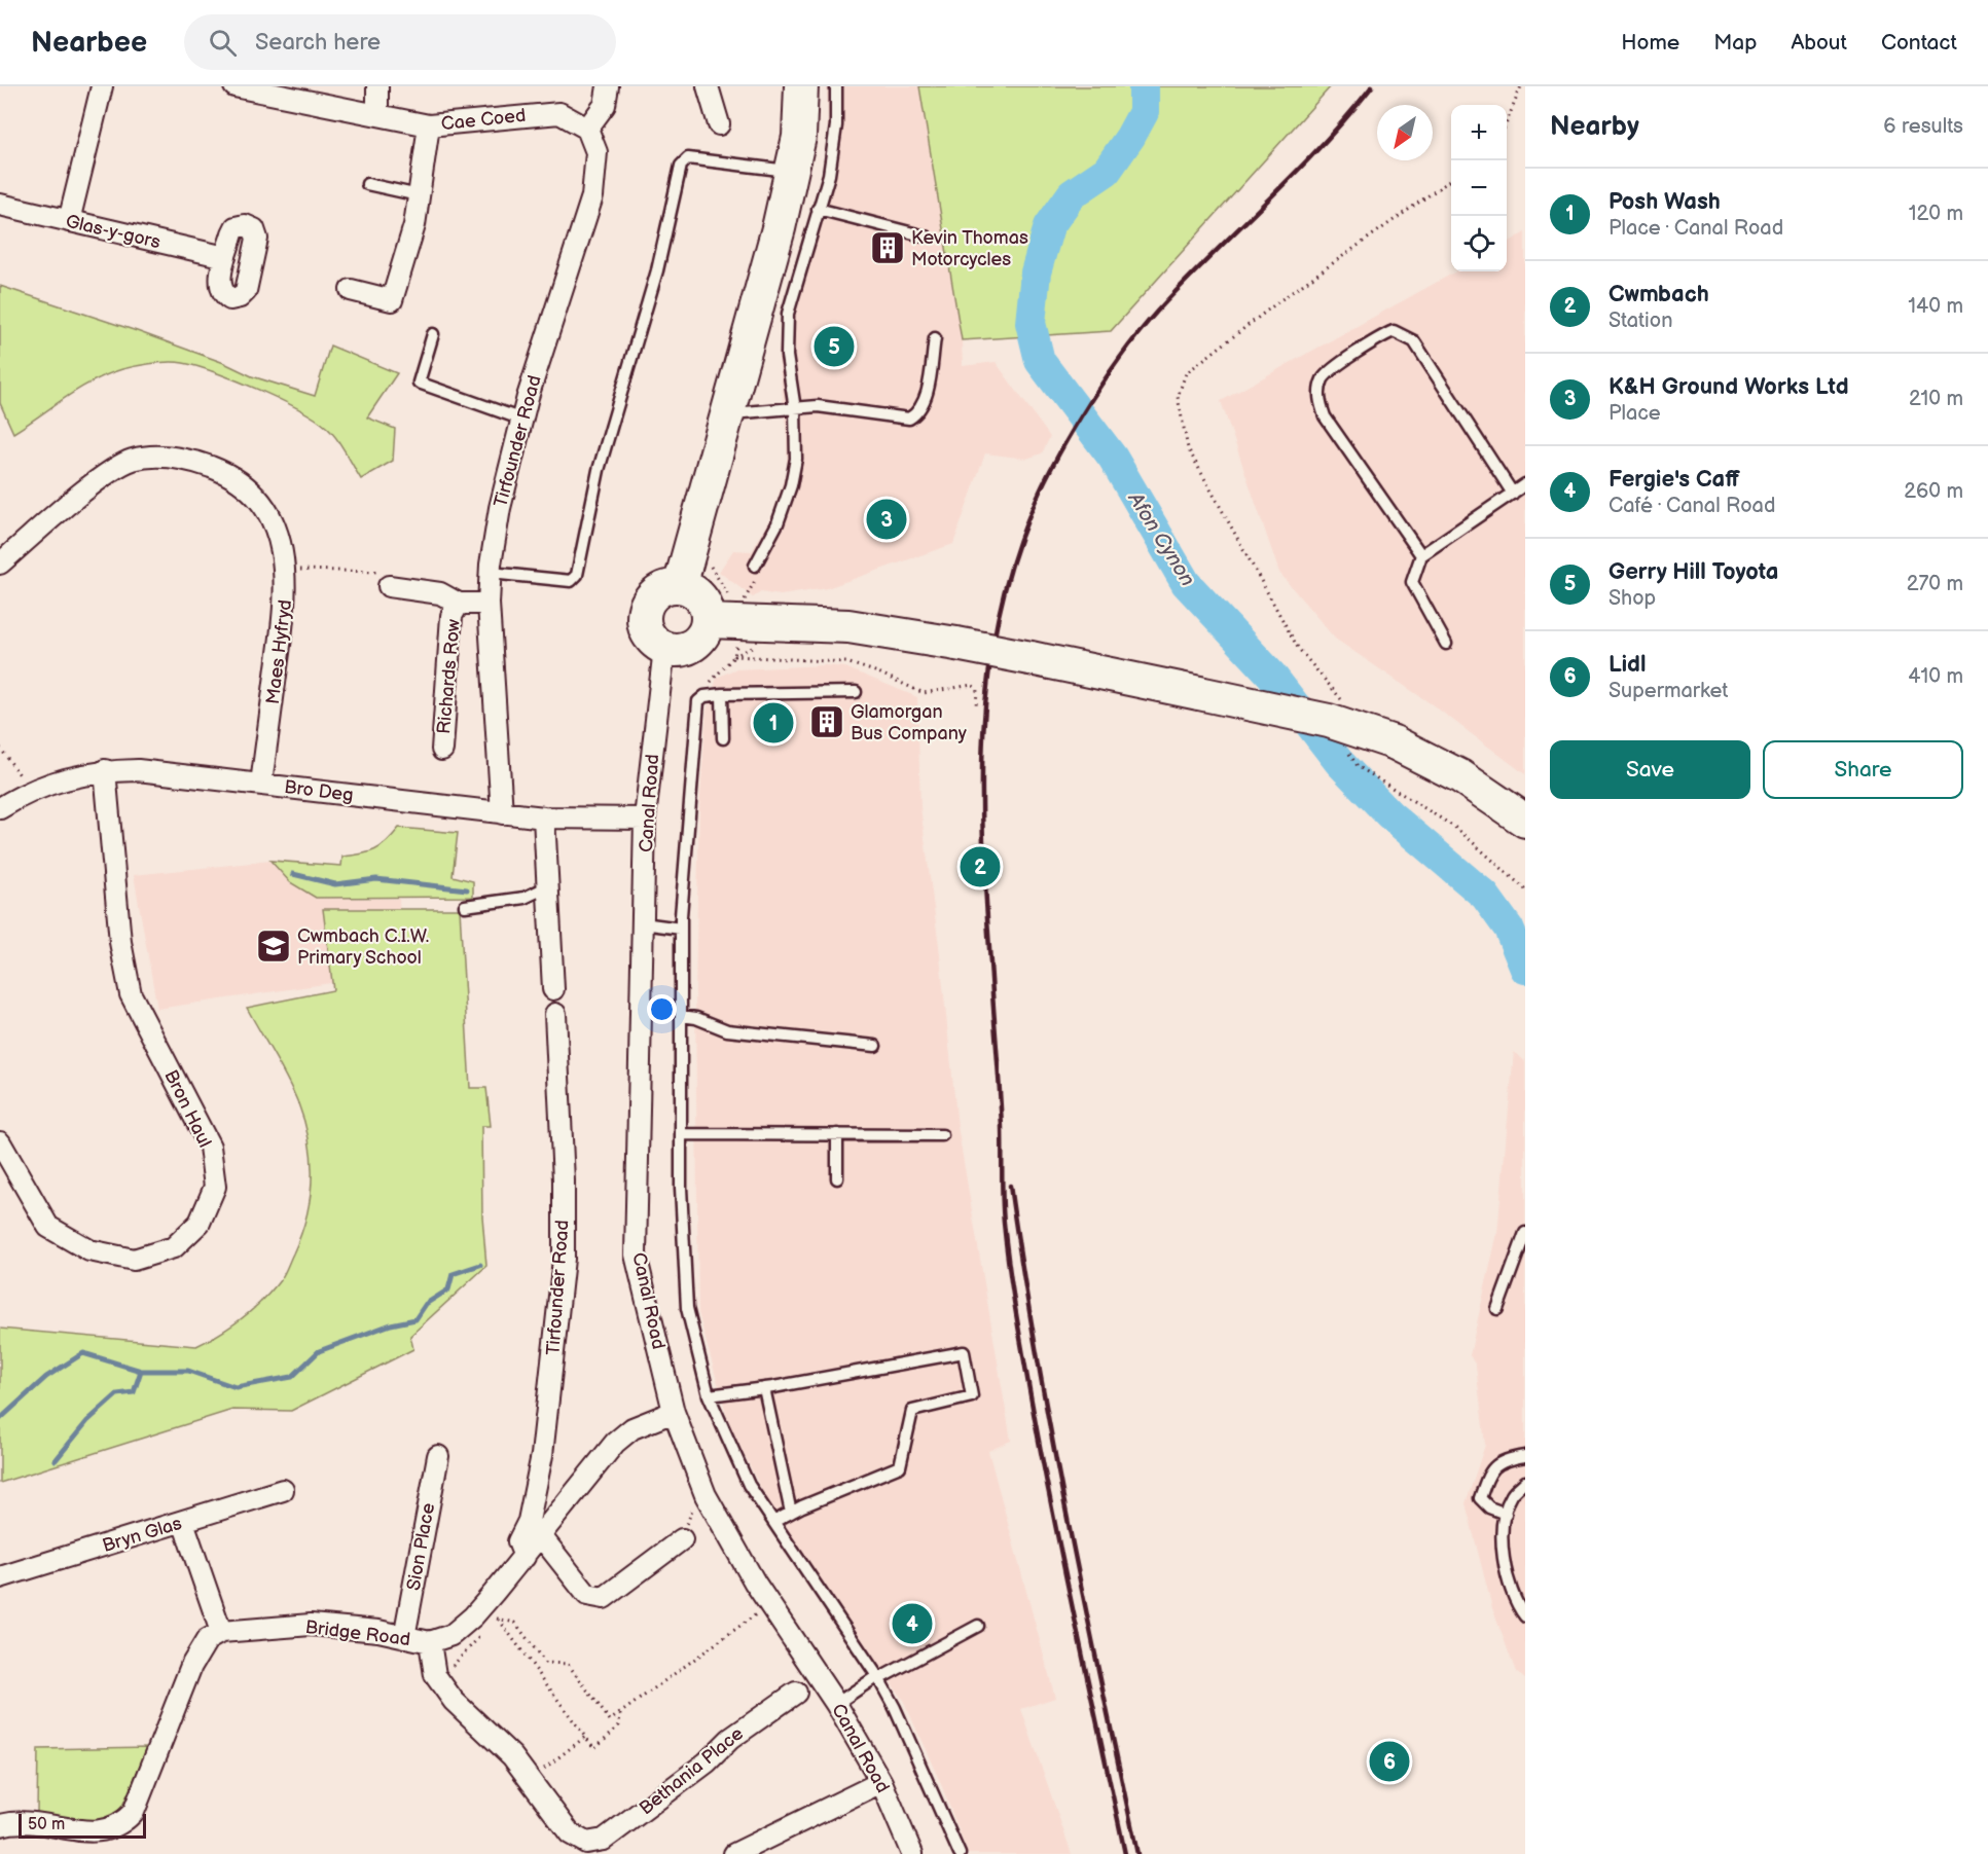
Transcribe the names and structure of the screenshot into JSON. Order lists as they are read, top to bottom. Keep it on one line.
{"streets":{"street":["Cae Coed","Glas-y-gors","Tirfounder Road","Maes Hyfryd","Richards Row","Bro Deg","Canal Road","Bron Haul","Bryn Glas","Sion Place","Bridge Road","Bethania Place"]},"crossings":[["Cae Coed","Tirfounder Road"],["Tirfounder Road","Bro Deg"],["Tirfounder Road","Bridge Road"],["Maes Hyfryd","Bro Deg"],["Bro Deg","Canal Road"],["Bro Deg","Bron Haul"],["Canal Road","Bridge Road"],["Sion Place","Bridge Road"],["Bridge Road","Bethania Place"]],"water":["Afon Cynon"],"places":{"building":["Kevin Thomas Motorcycles","Glamorgan Bus Company"],"school or university":["Cwmbach C.I.W. Primary School"]},"scale_bar":"50 m","north":"bottom left","page":{"header":"Nearbee","search":"Search here","nav":["Home","Map","About","Contact"],"heading":["Nearby","6 results"],"map_buttons":["+","−"],"list":[{"mark":"1","name":"Posh Wash","note":"Place · Canal Road","value":"120 m"},{"mark":"2","name":"Cwmbach","note":"Station","value":"140 m"},{"mark":"3","name":"K&H Ground Works Ltd","note":"Place","value":"210 m"},{"mark":"4","name":"Fergie's Caff","note":"Café · Canal Road","value":"260 m"},{"mark":"5","name":"Gerry Hill Toyota","note":"Shop","value":"270 m"},{"mark":"6","name":"Lidl","note":"Supermarket","value":"410 m"}],"pins":["5","3","1","2","4","6"],"buttons":["Save","Share"],"scale":"50 m"}}
